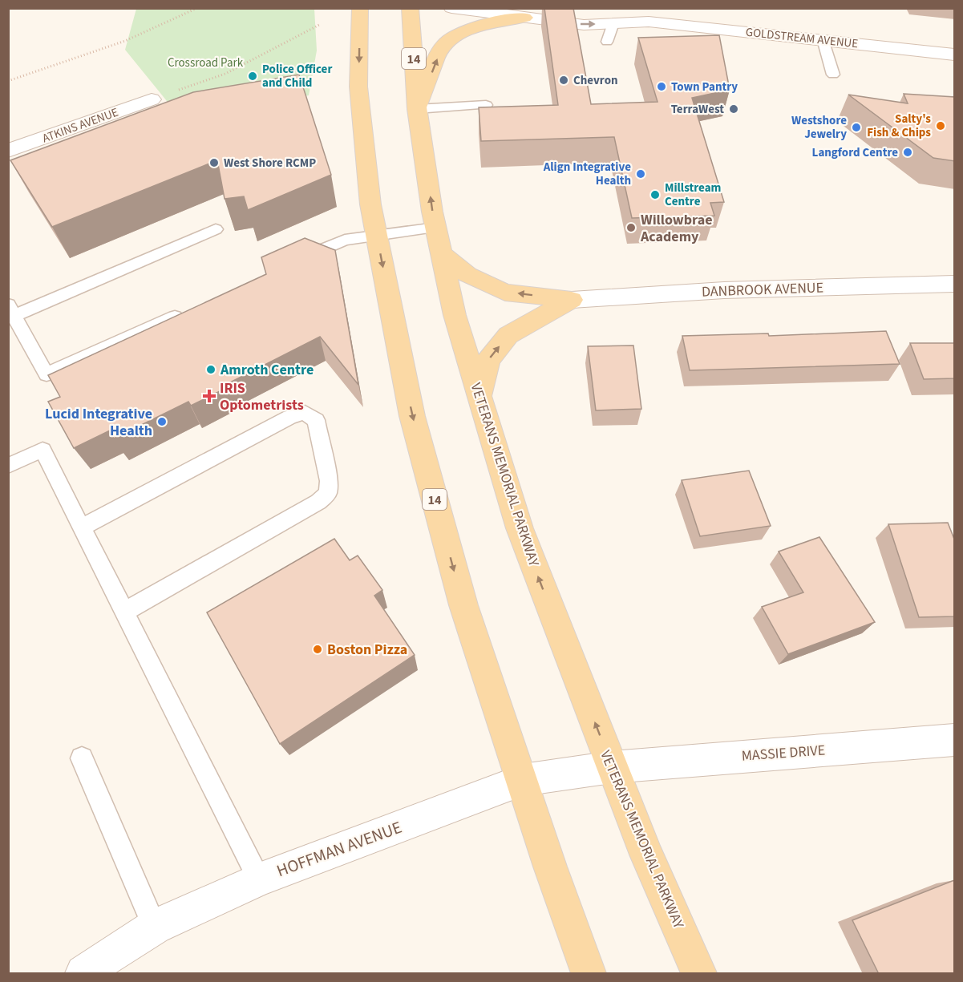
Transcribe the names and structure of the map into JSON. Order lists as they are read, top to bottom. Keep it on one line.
{"streets":{"main road":["14","VETERANS MEMORIAL PARKWAY"],"street":["GOLDSTREAM AVENUE","ATKINS AVENUE","DANBROOK AVENUE","MASSIE DRIVE","HOFFMAN AVENUE"]},"crossings":[["14","HOFFMAN AVENUE"],["VETERANS MEMORIAL PARKWAY","MASSIE DRIVE"],["VETERANS MEMORIAL PARKWAY","HOFFMAN AVENUE"],["MASSIE DRIVE","HOFFMAN AVENUE"]],"parks":["Crossroad Park"],"places":{"other":["Police Officer and Child","Chevron","Town Pantry","TerraWest","Salty's Fish & Chips","Westshore Jewelry","Langford Centre","West Shore RCMP","Align Integrative Health","Millstream Centre","Willowbrae Academy","Amroth Centre","Lucid Integrative Health","Boston Pizza"],"health":["IRIS Optometrists"]}}
